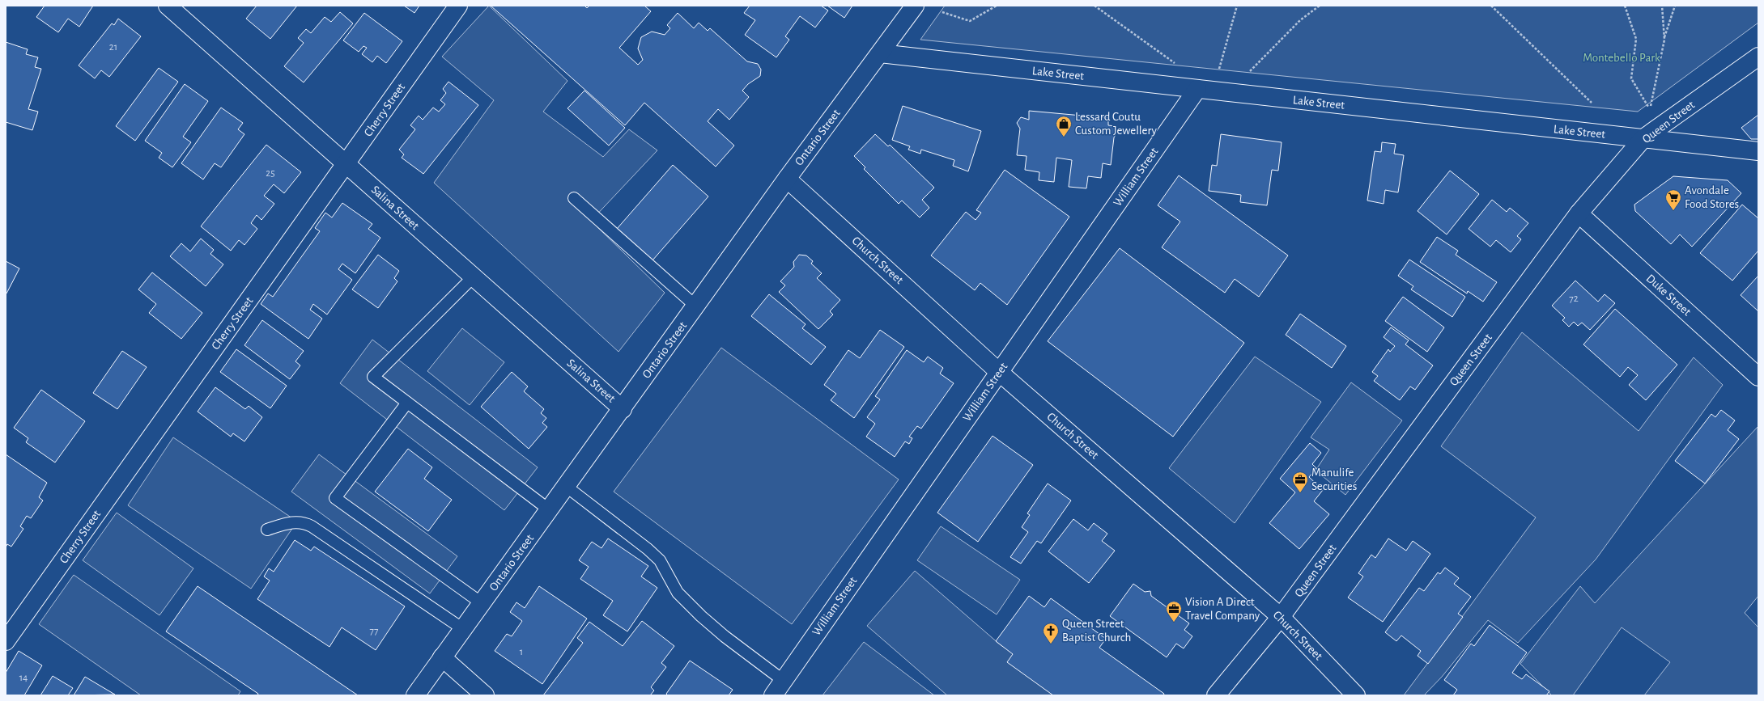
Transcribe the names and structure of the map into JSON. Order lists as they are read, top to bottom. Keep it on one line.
{"streets":{"street":["Lake Street","Cherry Street","Queen Street","Ontario Street","William Street","Salina Street","Church Street","Duke Street"]},"crossings":[["Lake Street","Queen Street"],["Lake Street","Ontario Street"],["Lake Street","William Street"],["Cherry Street","Salina Street"],["Queen Street","Church Street"],["Queen Street","Duke Street"],["Ontario Street","Salina Street"],["Ontario Street","Church Street"],["William Street","Church Street"]],"parks":["Montebello Park"],"places":{"shop":["Lessard Coutu Custom Jewellery"],"supermarket":["Avondale Food Stores"],"office":["Manulife Securities","Vision A Direct Travel Company"],"church":["Queen Street Baptist Church"]},"house_numbers":["21","25","72","77","1","14"]}
